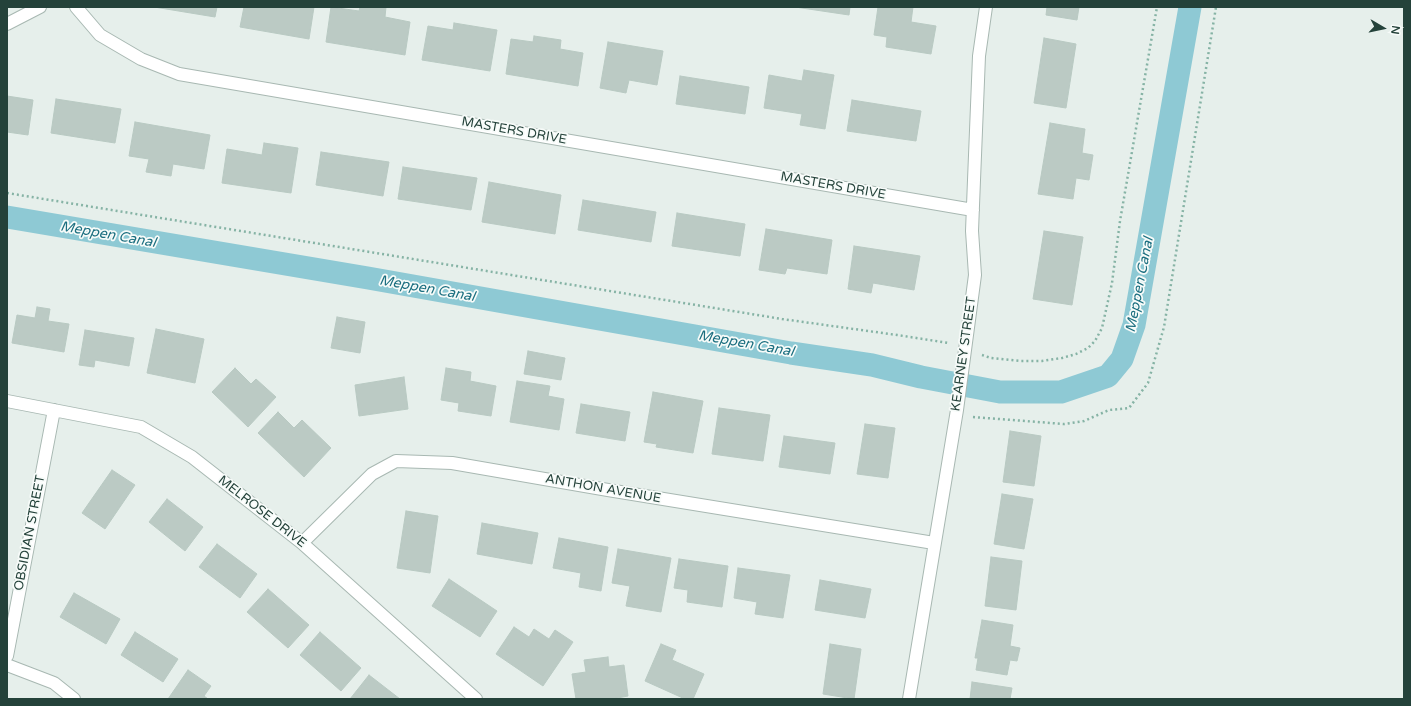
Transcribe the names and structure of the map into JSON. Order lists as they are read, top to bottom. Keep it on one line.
{"streets":{"street":["MASTERS DRIVE","KEARNEY STREET","ANTHON AVENUE","MELROSE DRIVE","OBSIDIAN STREET"]},"crossings":[["MASTERS DRIVE","KEARNEY STREET"],["KEARNEY STREET","ANTHON AVENUE"],["ANTHON AVENUE","MELROSE DRIVE"],["MELROSE DRIVE","OBSIDIAN STREET"]],"water":["Meppen Canal"],"north":"right"}
